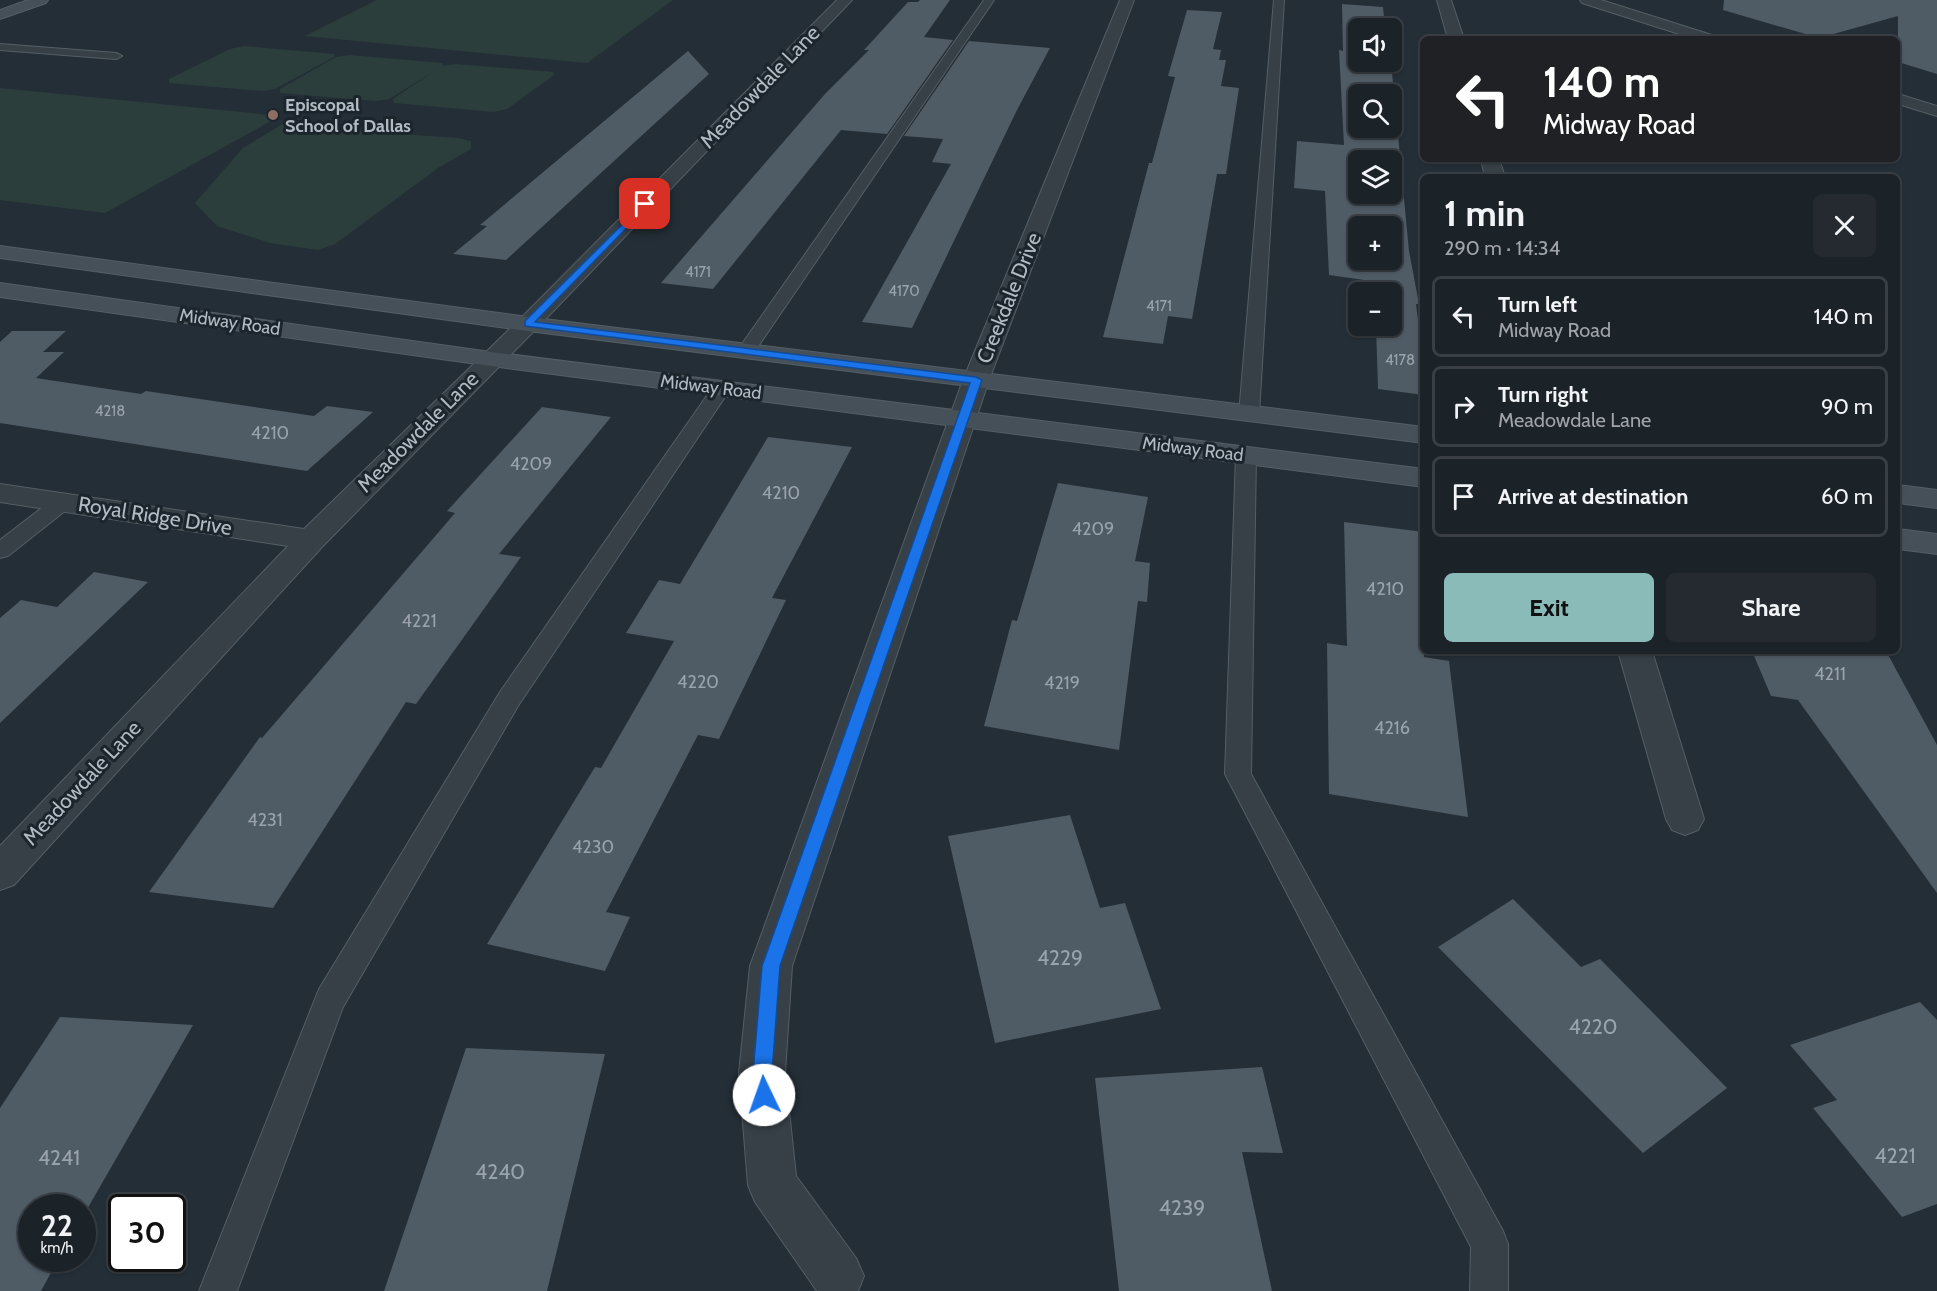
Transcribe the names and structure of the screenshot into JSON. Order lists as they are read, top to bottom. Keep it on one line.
{"streets":{"main road":["Midway Road"],"street":["Meadowdale Lane","Creekdale Drive","Royal Ridge Drive"]},"crossings":[["Meadowdale Lane","Midway Road"],["Meadowdale Lane","Royal Ridge Drive"],["Creekdale Drive","Midway Road"]],"places":["Episcopal School of Dallas"],"house_numbers":["4171","4170","4171","4178","4218","4210","4209","4210","4209","4210","4221","4211","4220","4219","4216","4231","4230","4229","4220","4221","4241","4240","4239"],"page":{"map_buttons":["+","−"],"turn":["140 m","Midway Road"],"heading":["1 min","290 m · 14:34"],"list":[{"name":"Turn left","note":"Midway Road","value":"140 m"},{"name":"Turn right","note":"Meadowdale Lane","value":"90 m"},{"name":"Arrive at destination","value":"60 m"}],"buttons":["Exit","Share"],"speed":"22 km/h","limit":"30"}}
